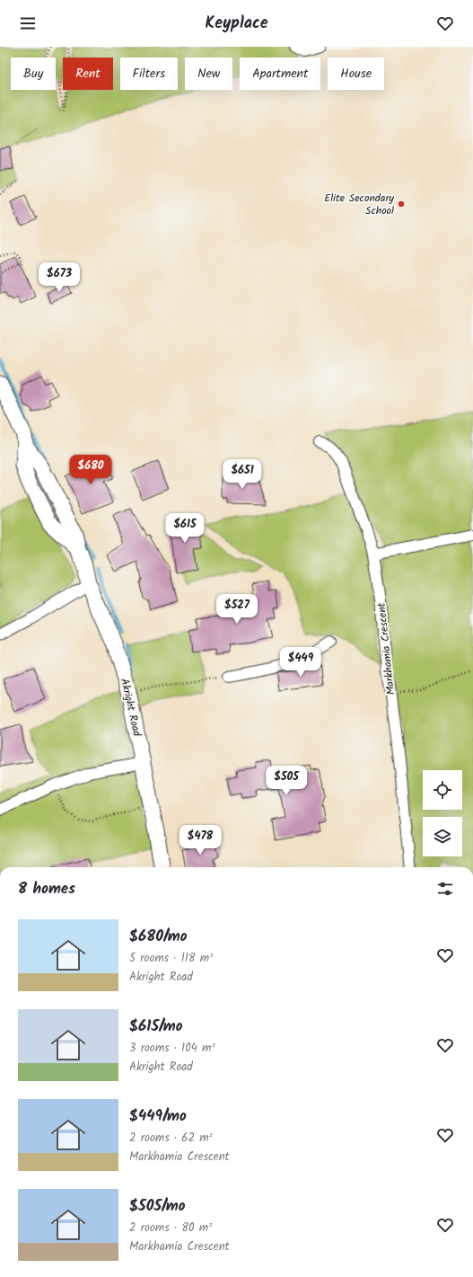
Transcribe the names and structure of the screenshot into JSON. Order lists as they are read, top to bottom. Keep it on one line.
{"streets":{"street":["Markhamia Crescent","Akright Road"]},"places":["Elite Secondary School"],"page":{"header":"Keyplace","chip":["Buy","Rent","Filters","New","Apartment","House"],"price":["$673","$680","$651","$615","$527","$449","$505","$478"],"heading":"8 homes","list":[{"name":"$680/mo","note":"5 rooms · 118 m² · Akright Road"},{"name":"$615/mo","note":"3 rooms · 104 m² · Akright Road"},{"name":"$449/mo","note":"2 rooms · 62 m² · Markhamia Crescent"},{"name":"$505/mo","note":"2 rooms · 80 m² · Markhamia Crescent"}]}}
